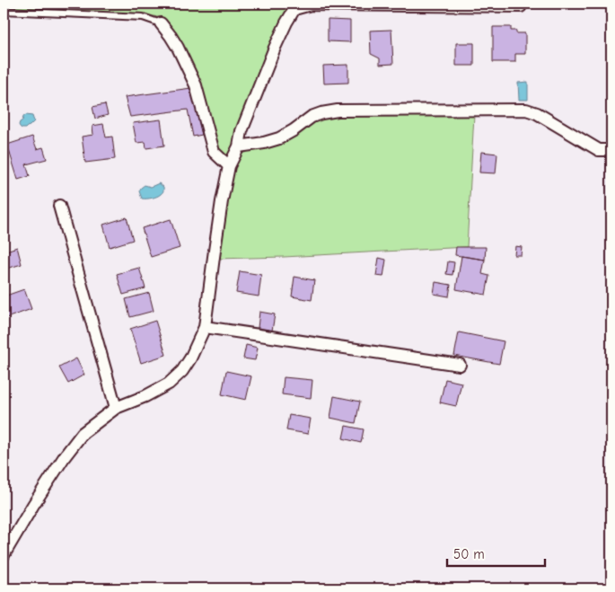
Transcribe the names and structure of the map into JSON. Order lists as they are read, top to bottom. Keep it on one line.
{"scale_bar":"50 m"}
